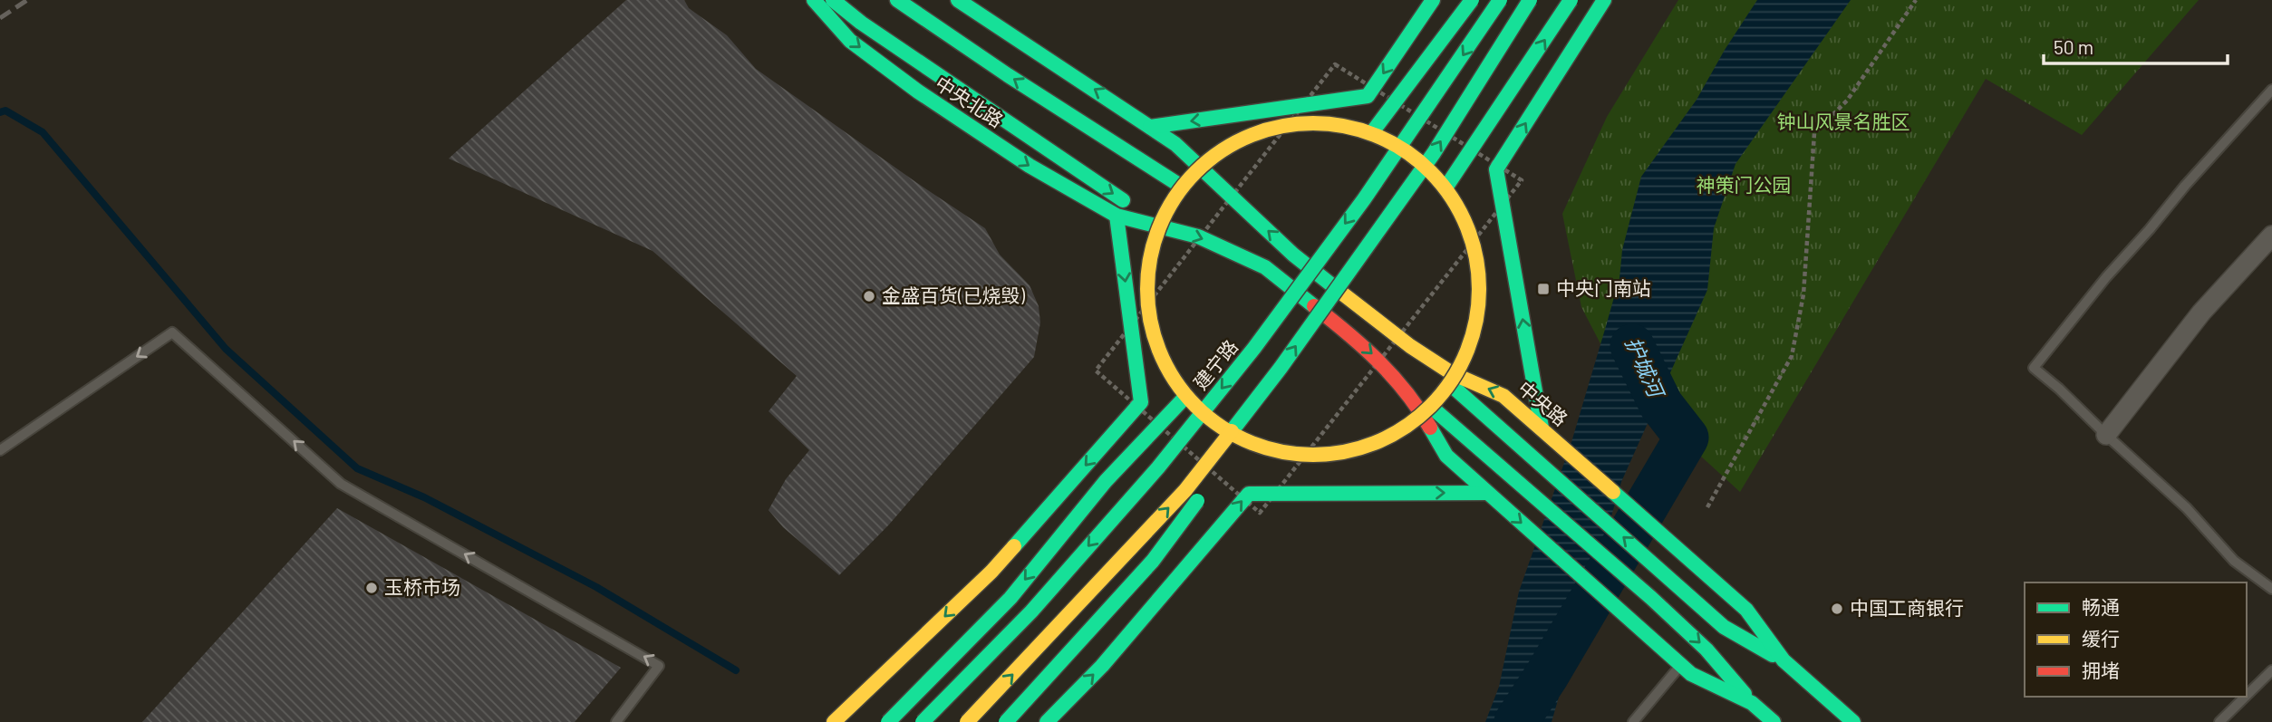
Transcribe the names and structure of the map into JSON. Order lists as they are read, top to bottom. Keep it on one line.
{"streets":{"main road":["中央北路","建宁路","中央路"]},"water":["护城河"],"parks":["钟山风景名胜区","神策门公园"],"places":{"transit":["中央门南站"],"other":["金盛百货(已烧毁)","玉桥市场","中国工商银行"]},"legend":["畅通","缓行","拥堵"],"scale_bar":"50 m"}
